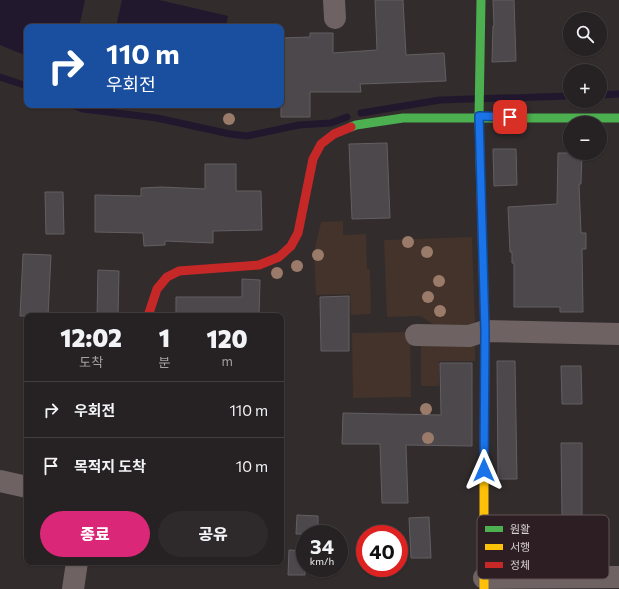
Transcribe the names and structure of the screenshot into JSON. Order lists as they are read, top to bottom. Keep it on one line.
{"legend":["원활","서행","정체"],"page":{"map_buttons":["+","−"],"turn":["110 m","우회전"],"eta":["12:02","도착","1","분","120","m"],"list":[{"name":"우회전","value":"110 m"},{"name":"목적지 도착","value":"10 m"}],"buttons":["종료","공유"],"speed":"34 km/h","limit":"40"}}
